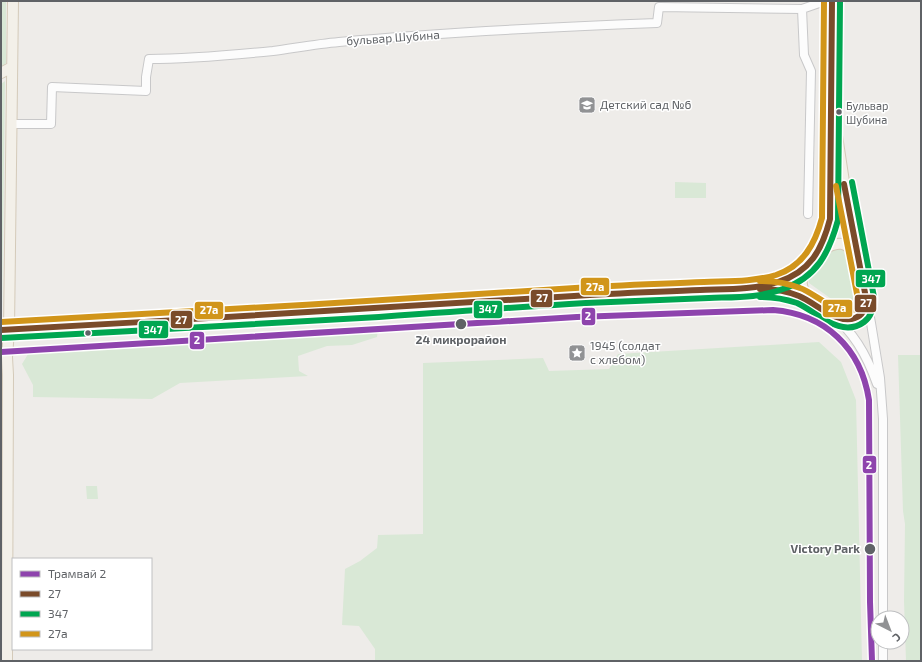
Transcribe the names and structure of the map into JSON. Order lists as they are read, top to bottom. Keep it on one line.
{"streets":{"street":["бульвар Шубина"]},"places":{"school or university":["Детский сад №6"],"other":["Бульвар Шубина","24 микрорайон","Victory Park"],"place":["1945 (солдат с хлебом)"]},"lines":["transit line 27","transit line 347","transit line 27а","tram line 2"],"legend":["Трамвай 2","27","347","27а"],"north":"bottom right"}
